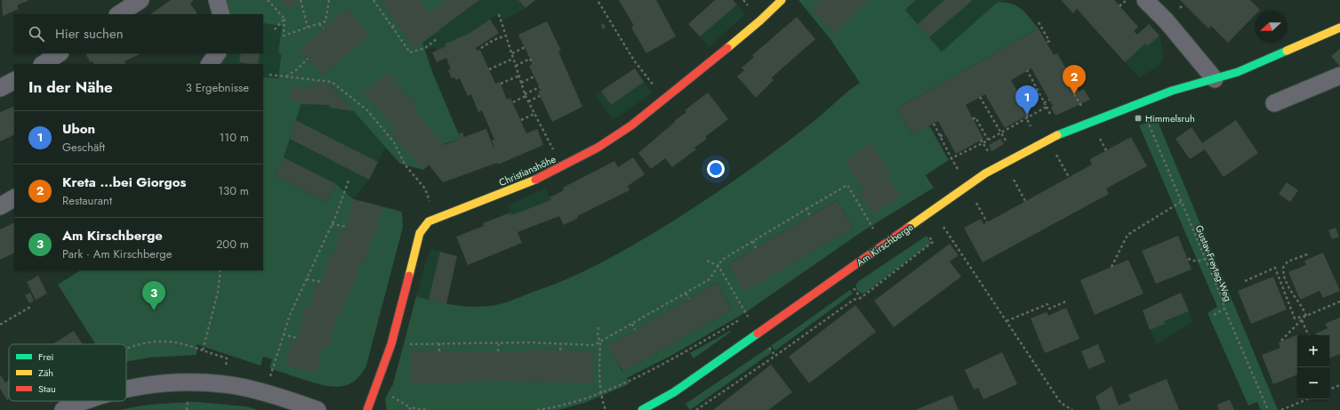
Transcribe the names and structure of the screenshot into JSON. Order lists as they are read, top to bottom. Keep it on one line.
{"streets":{"street":["Christianshöhe","Am Kirschberge"],"path":["Gustav-Freytag-Weg"]},"places":{"transit":["Himmelsruh"]},"legend":["Frei","Zäh","Stau"],"north":"left","page":{"search":"Hier suchen","heading":["In der Nähe","3 Ergebnisse"],"pins":["2","1","3"],"list":[{"mark":"1","name":"Ubon","note":"Geschäft","value":"110 m"},{"mark":"2","name":"Kreta ...bei Giorgos","note":"Restaurant","value":"130 m"},{"mark":"3","name":"Am Kirschberge","note":"Park · Am Kirschberge","value":"200 m"}],"map_buttons":["+","−"]}}
